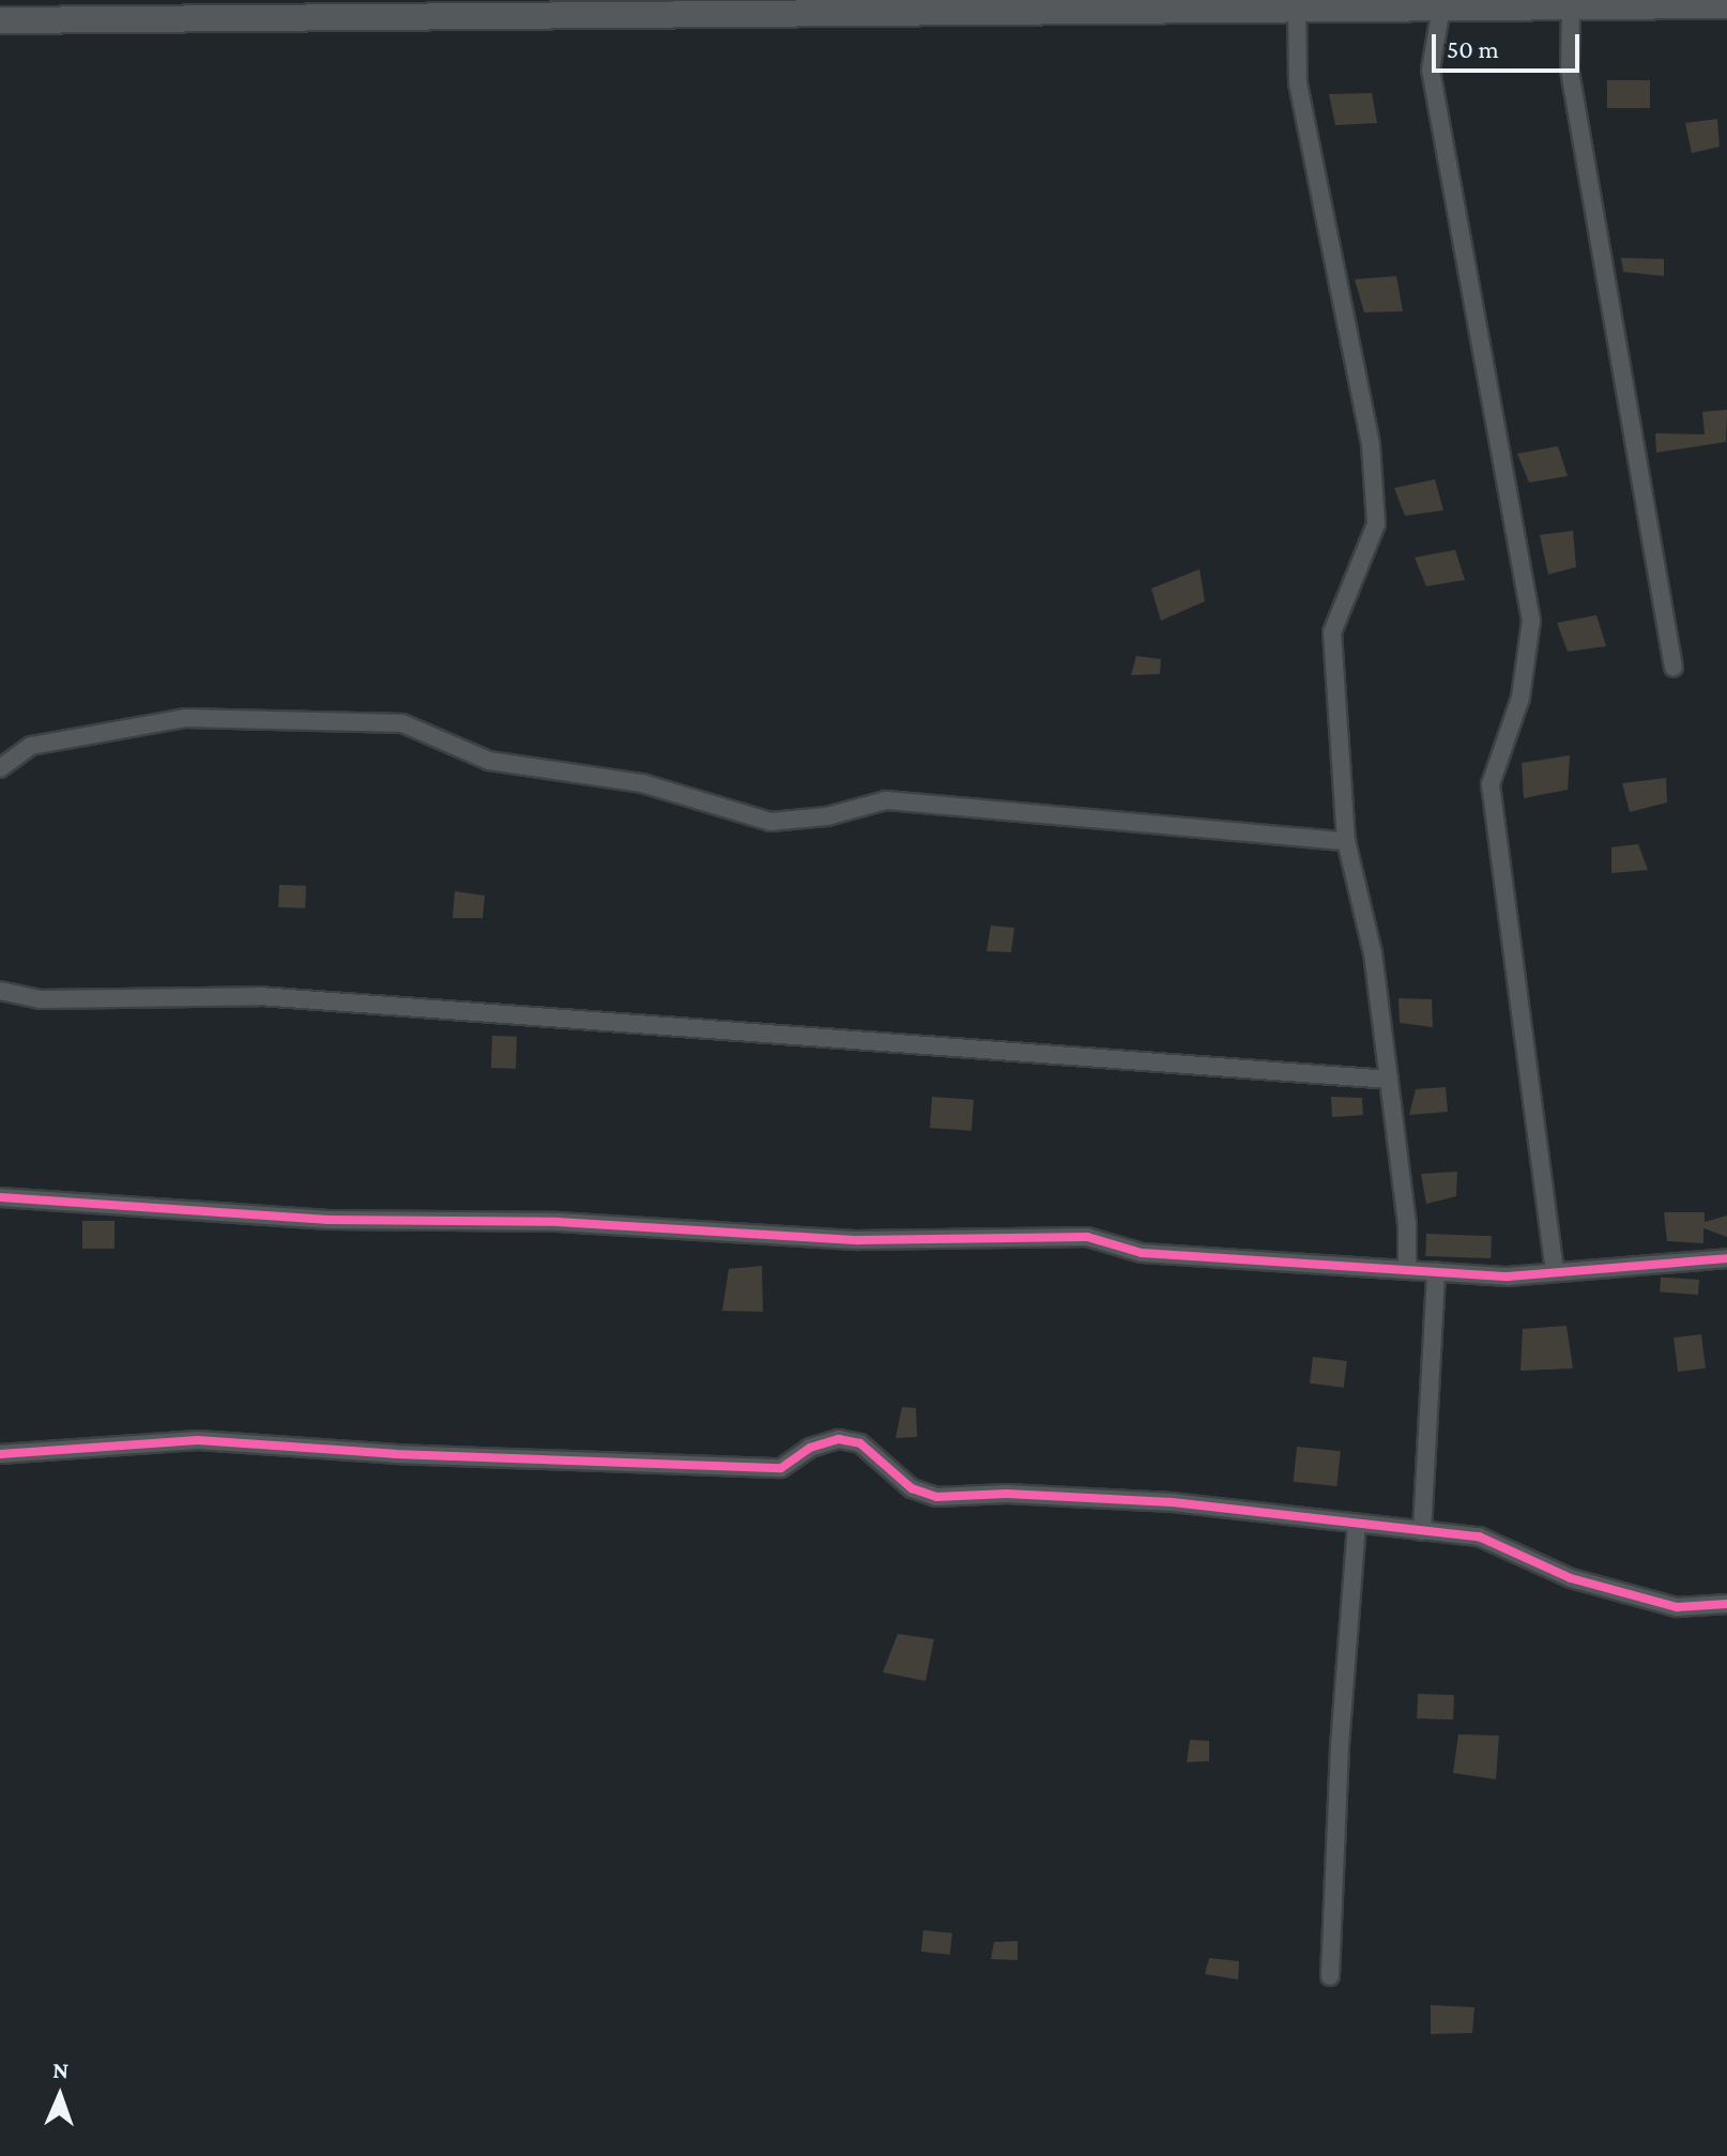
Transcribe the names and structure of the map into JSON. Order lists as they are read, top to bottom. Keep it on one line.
{"scale_bar":"50 m","north":"top"}
